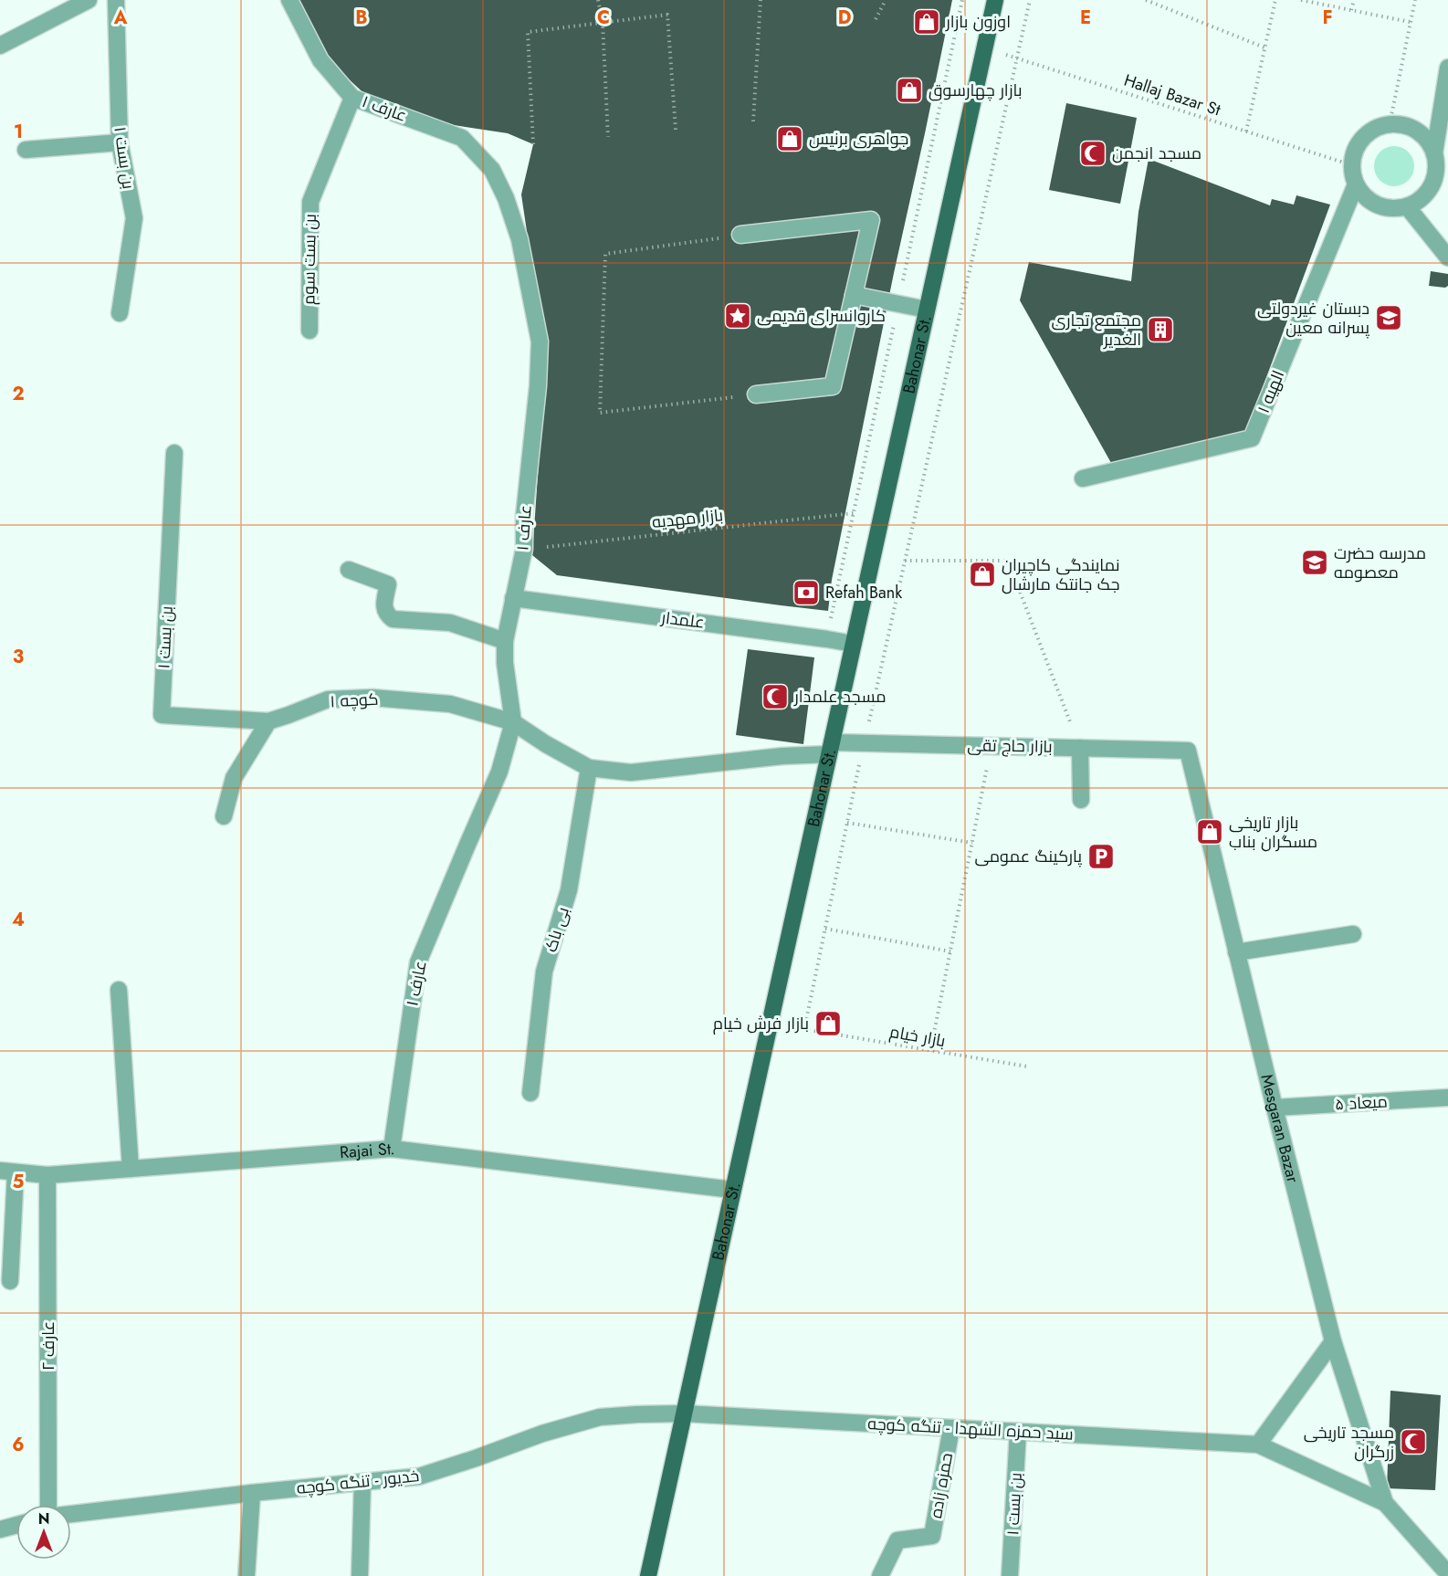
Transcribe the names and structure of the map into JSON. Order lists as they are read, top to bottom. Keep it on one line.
{"streets":{"main road":["Bahonar St."],"street":["عارف ۱","بن بست ۱","بن بست سوم","الهیه ۱","علمدار","کوچه ۱","بازار حاج تقی","بی باک","میعاد ۵","Mesgaran Bazar","Rajai St.","عارف ۲","سید حمزه الشهدا - تنگه کوچه","خدیور - تنگه کوچه","حمزه زاده"],"path":["Hallaj Bazar St","بازار مهدیه","بازار خیام"]},"crossings":[["Hallaj Bazar St","Bahonar St."],["Hallaj Bazar St","الهیه ۱"],["عارف ۱","بن بست سوم"],["عارف ۱","بازار مهدیه"],["عارف ۱","علمدار"],["عارف ۱","کوچه ۱"],["عارف ۱","Rajai St."],["بن بست ۱","کوچه ۱"],["بن بست ۱","سید حمزه الشهدا - تنگه کوچه"],["Bahonar St.","علمدار"],["Bahonar St.","بازار حاج تقی"],["Bahonar St.","Rajai St."],["Bahonar St.","سید حمزه الشهدا - تنگه کوچه"],["Bahonar St.","خدیور - تنگه کوچه"],["بازار حاج تقی","Mesgaran Bazar"],["میعاد ۵","Mesgaran Bazar"],["Rajai St.","عارف ۲"],["سید حمزه الشهدا - تنگه کوچه","خدیور - تنگه کوچه"],["سید حمزه الشهدا - تنگه کوچه","حمزه زاده"]],"places":{"shop":["اوزون بازار","بازار چهارسوق","جواهری برنیس","نمایندگی کاچیران جک جانتک مارشال","بازار تاریخی مسگران بناب","بازار فرش خیام"],"mosque":["مسجد انجمن","مسجد علمدار","مسجد تاریخی زرگران"],"place":["کاروانسرای قدیمی"],"school or university":["دبستان غیردولتی پسرانه معین","مدرسه حضرت معصومه"],"building":["مجتمع تجاری الغدیر"],"bank":["Refah Bank"],"parking":["پارکینگ عمومی"]},"north":"top","grid":{"columns":["A","B","C","D","E","F"],"rows":["1","2","3","4","5","6"]}}
